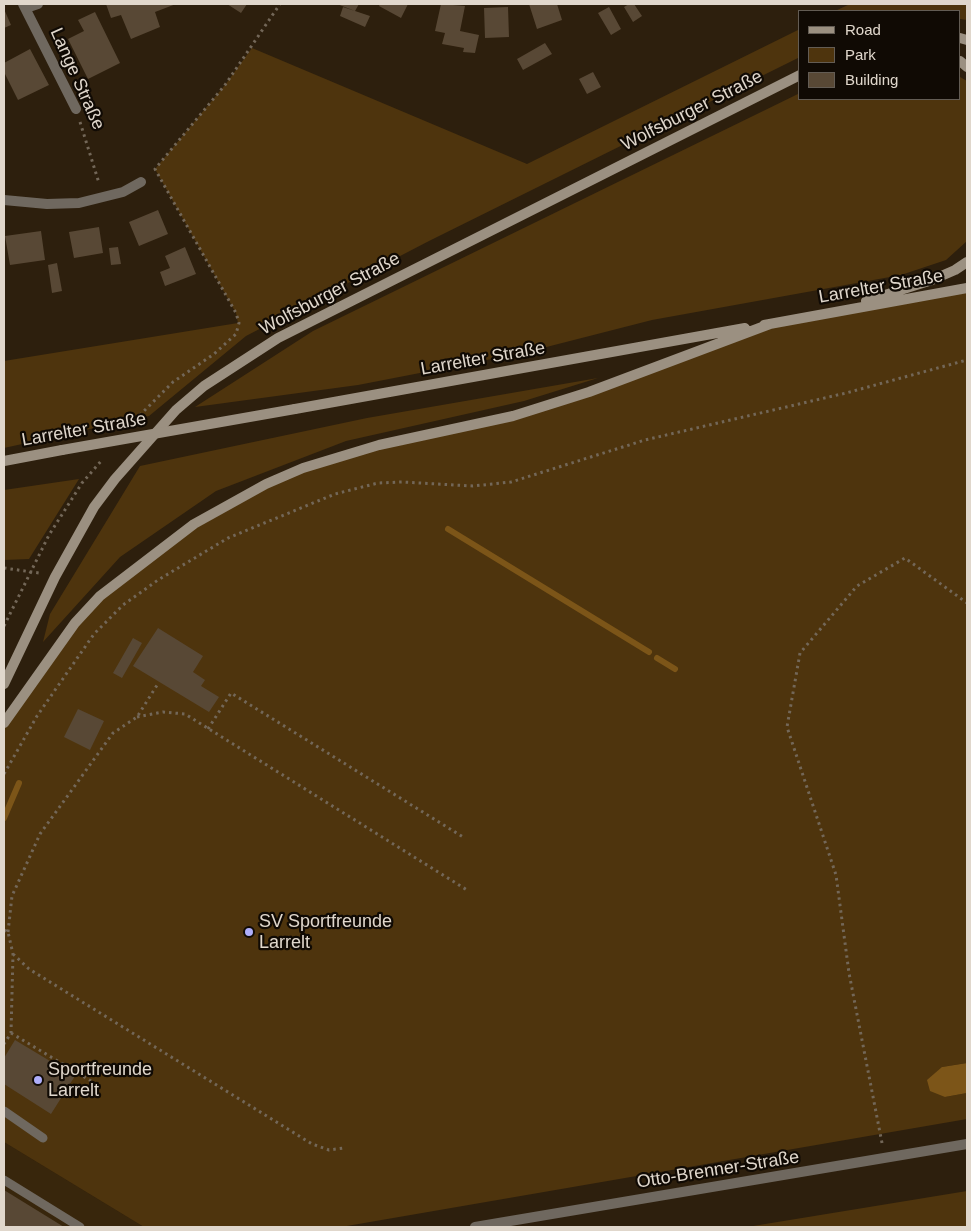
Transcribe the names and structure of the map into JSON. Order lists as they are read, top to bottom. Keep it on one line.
{"streets":{"main road":["Wolfsburger Straße","Larrelter Straße"],"street":["Lange Straße","Otto-Brenner-Straße"]},"places":["SV Sportfreunde Larrelt","Sportfreunde Larrelt"],"legend":["Road","Park","Building"]}
